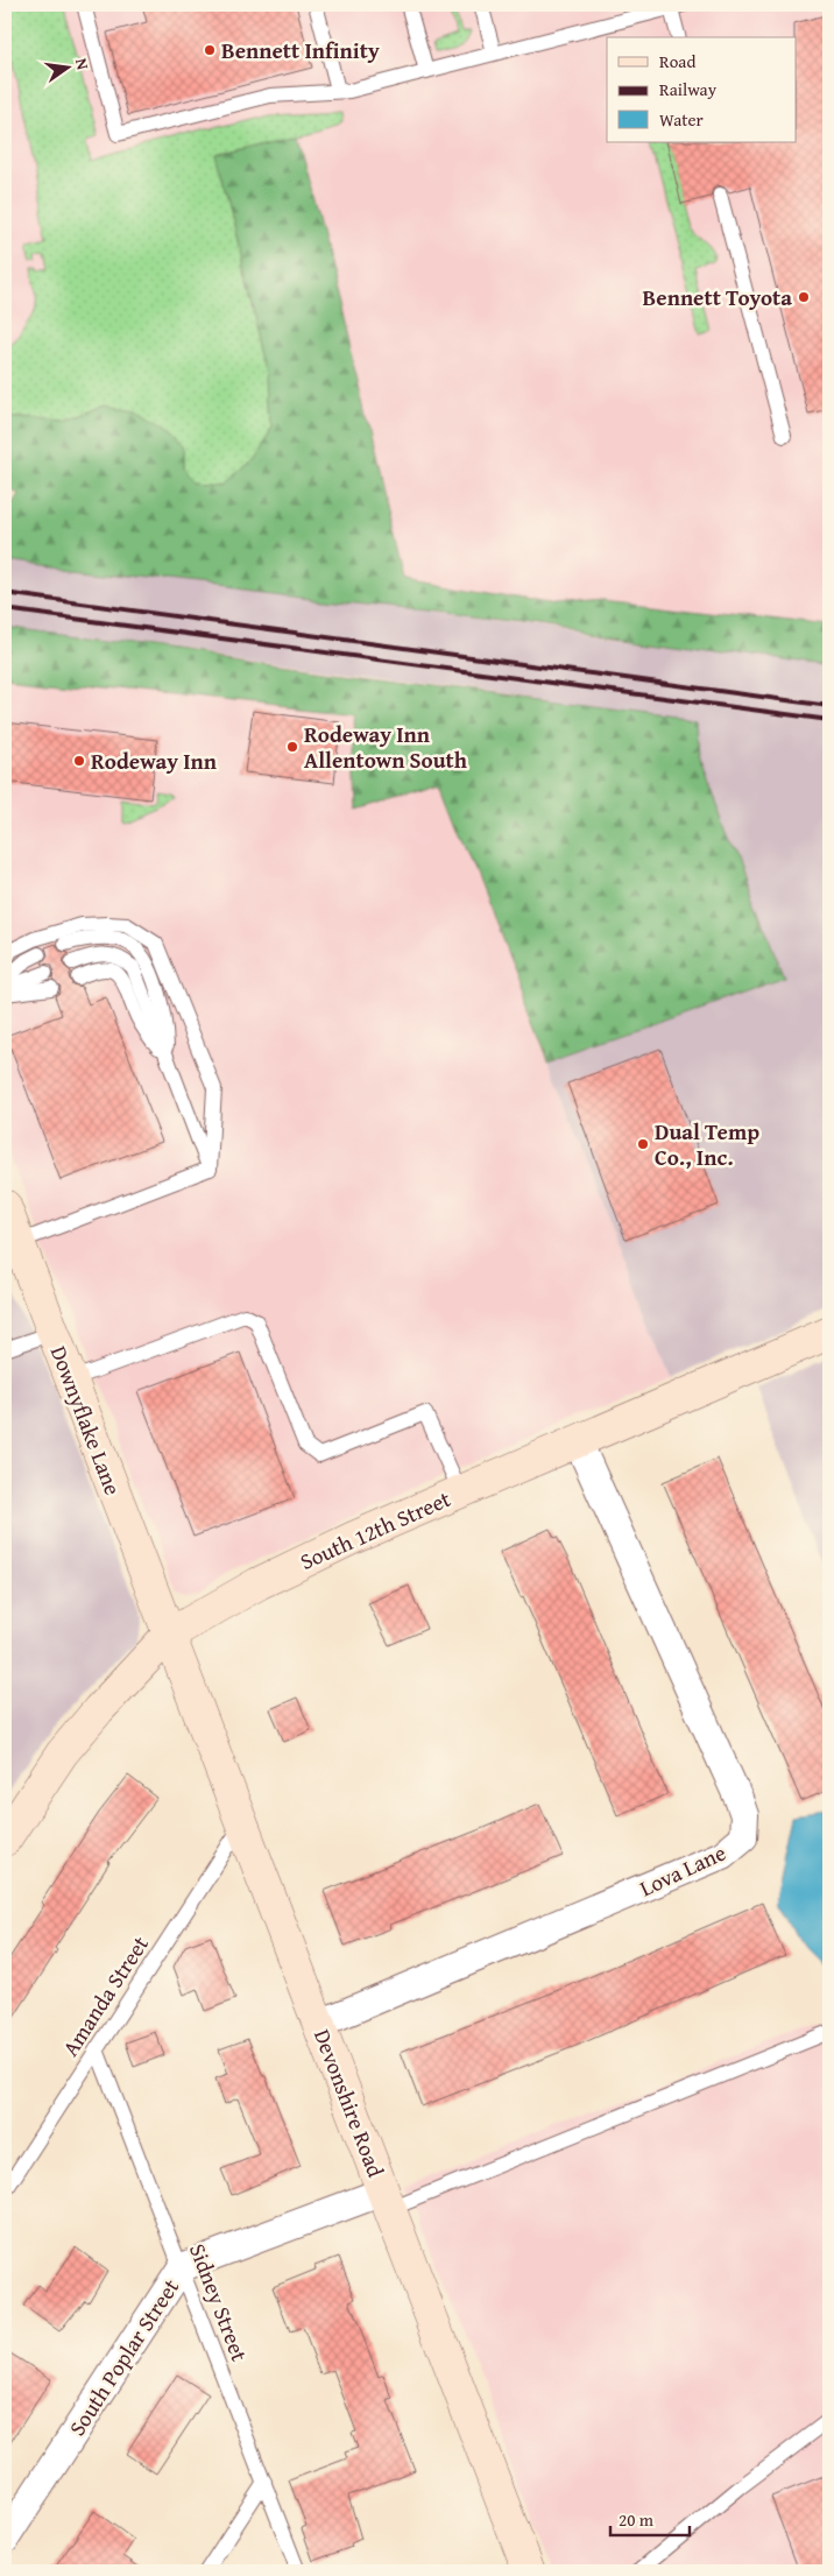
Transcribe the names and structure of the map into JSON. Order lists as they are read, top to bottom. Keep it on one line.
{"streets":{"street":["Downyflake Lane","South 12th Street","Lova Lane","Devonshire Road","South Poplar Street"],"lane":["Amanda Street","Sidney Street"]},"crossings":[["Downyflake Lane","South 12th Street"],["Downyflake Lane","Devonshire Road"],["South 12th Street","Lova Lane"],["South 12th Street","Devonshire Road"],["Lova Lane","Devonshire Road"],["Amanda Street","Devonshire Road"],["Amanda Street","Sidney Street"],["Devonshire Road","South Poplar Street"],["Sidney Street","South Poplar Street"]],"places":["Bennett Infinity","Bennett Toyota","Rodeway Inn Allentown South","Rodeway Inn","Dual Temp Co., Inc."],"legend":["Road","Railway","Water"],"scale_bar":"20 m","north":"right"}
